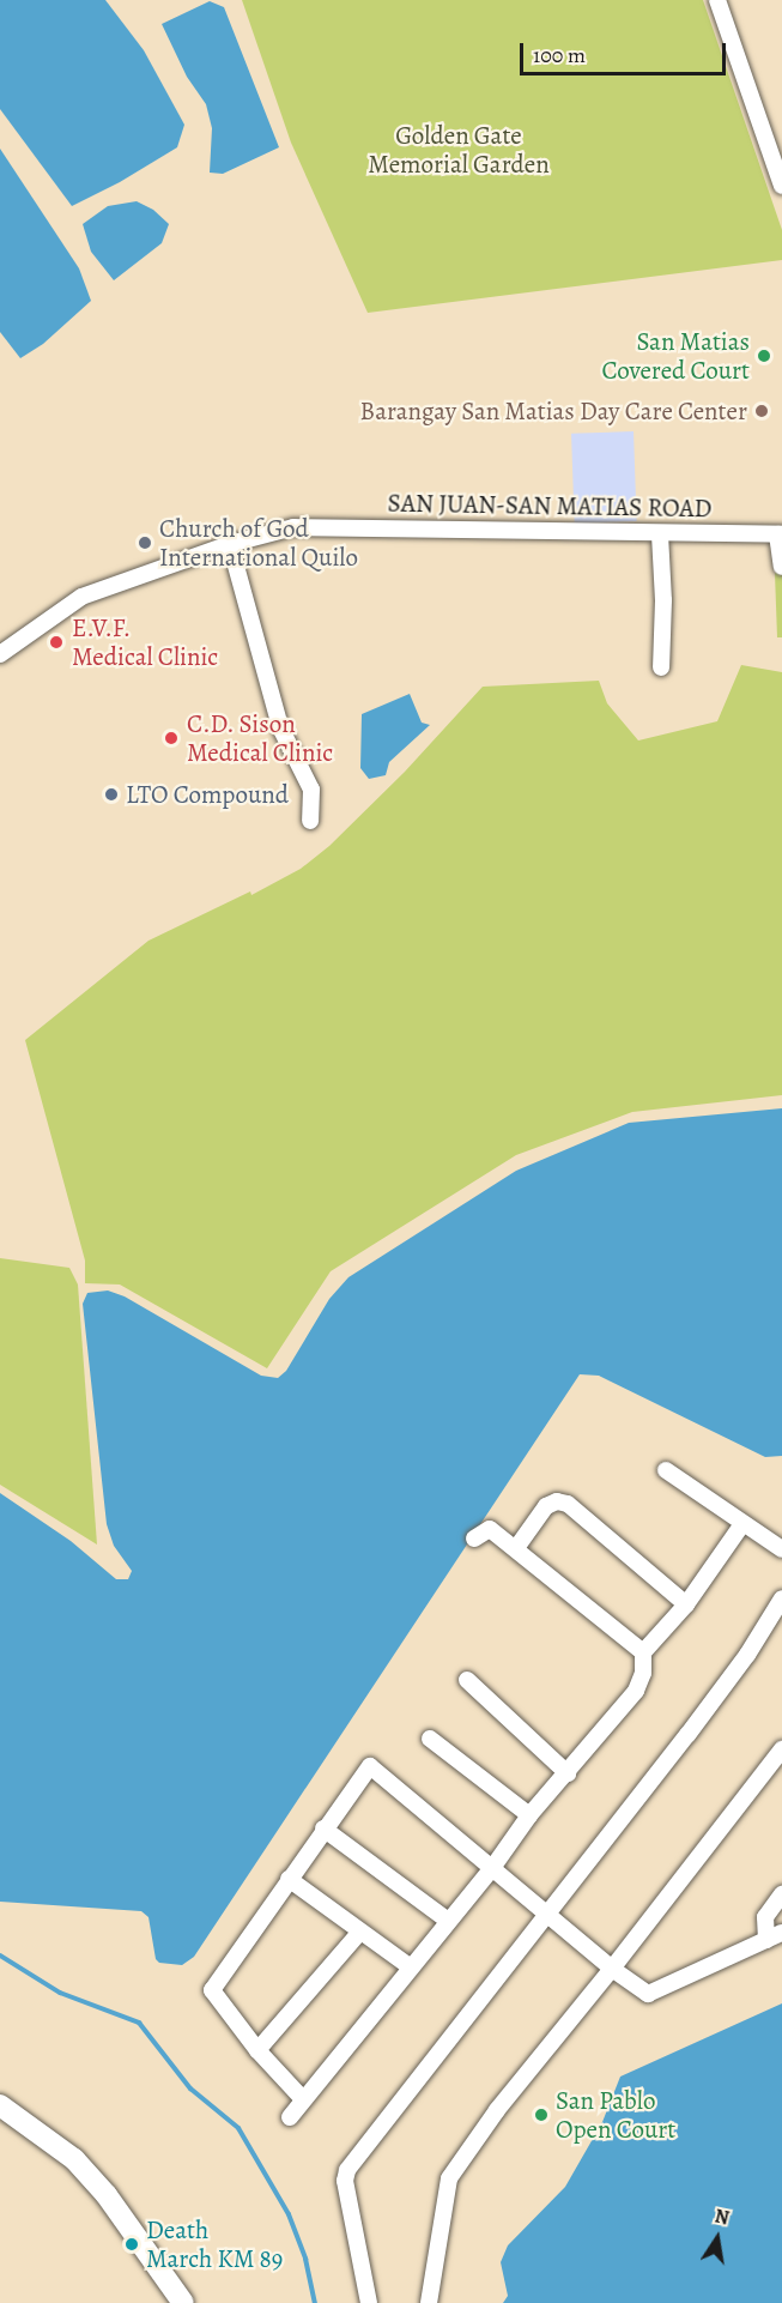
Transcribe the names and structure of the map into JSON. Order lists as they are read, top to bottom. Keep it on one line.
{"streets":{"street":["SAN JUAN-SAN MATIAS ROAD"]},"parks":["Golden Gate Memorial Garden"],"places":["San Matias Covered Court","Barangay San Matias Day Care Center","Church of God International Quilo","E.V.F. Medical Clinic","C.D. Sison Medical Clinic","LTO Compound","San Pablo Open Court","Death March KM 89"],"scale_bar":"100 m","north":"top"}
